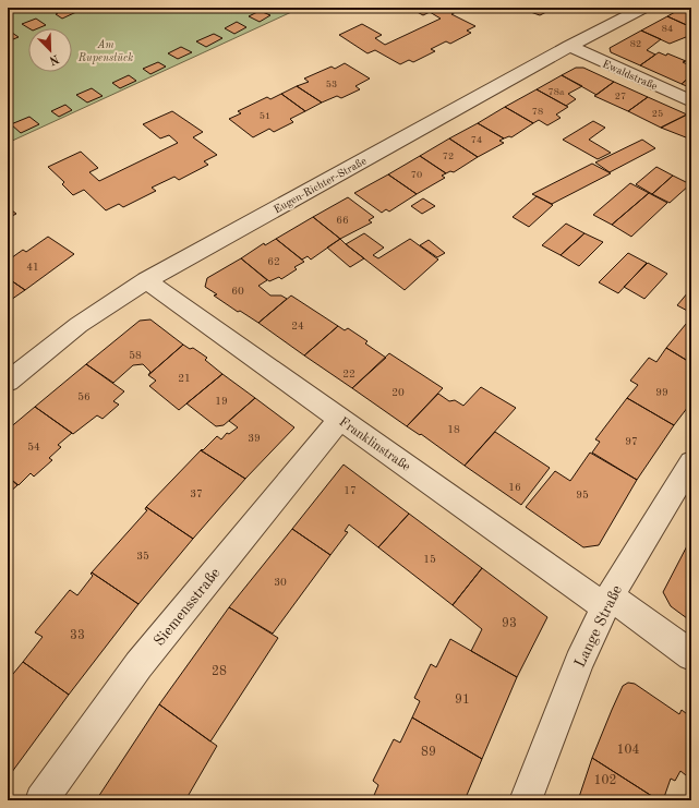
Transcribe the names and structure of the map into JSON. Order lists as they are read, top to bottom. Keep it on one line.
{"streets":{"street":["Ewaldstraße","Eugen-Richter-Straße","Franklinstraße","Siemensstraße","Lange Straße"]},"crossings":[["Ewaldstraße","Eugen-Richter-Straße"],["Eugen-Richter-Straße","Franklinstraße"],["Franklinstraße","Siemensstraße"],["Franklinstraße","Lange Straße"]],"parks":["Am Rupenstück"],"house_numbers":["84","82","53","78a","27","78","25","51","74","72","70","66","62","41","60","24","58","22","21","20","99","56","19","18","39","97","54","16","17","37","95","35","15","30","93","33","28","91","104","89","102"],"north":"bottom right"}
